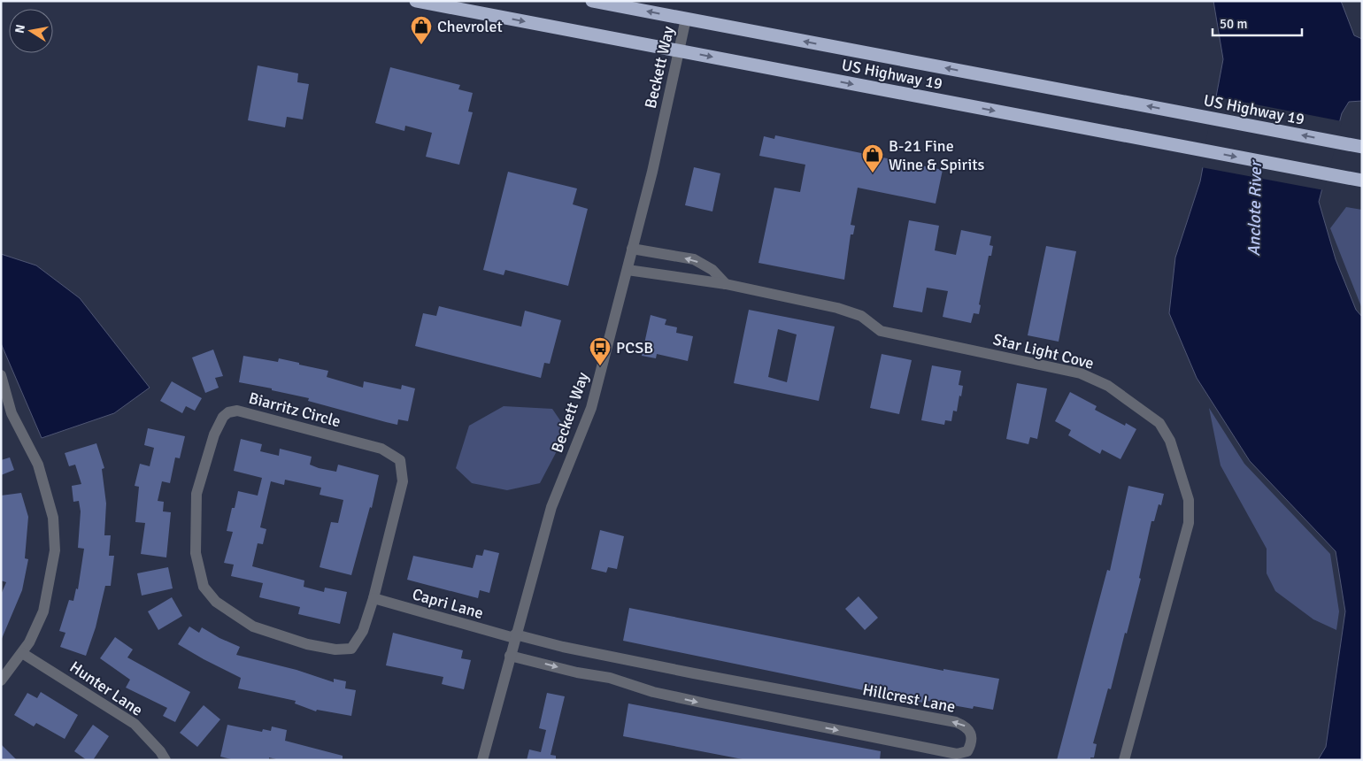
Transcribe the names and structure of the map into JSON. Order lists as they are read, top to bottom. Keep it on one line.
{"streets":{"highway":["US Highway 19"],"street":["Beckett Way","Star Light Cove","Biarritz Circle","Capri Lane","Hunter Lane","Hillcrest Lane"]},"crossings":[["Beckett Way","US Highway 19"],["Beckett Way","Star Light Cove"],["Beckett Way","Capri Lane"],["Beckett Way","Hillcrest Lane"],["Biarritz Circle","Capri Lane"],["Capri Lane","Hillcrest Lane"]],"water":["Anclote River"],"places":{"shop":["Chevrolet","B-21 Fine Wine & Spirits"],"bus stop":["PCSB"]},"scale_bar":"50 m","north":"left"}
